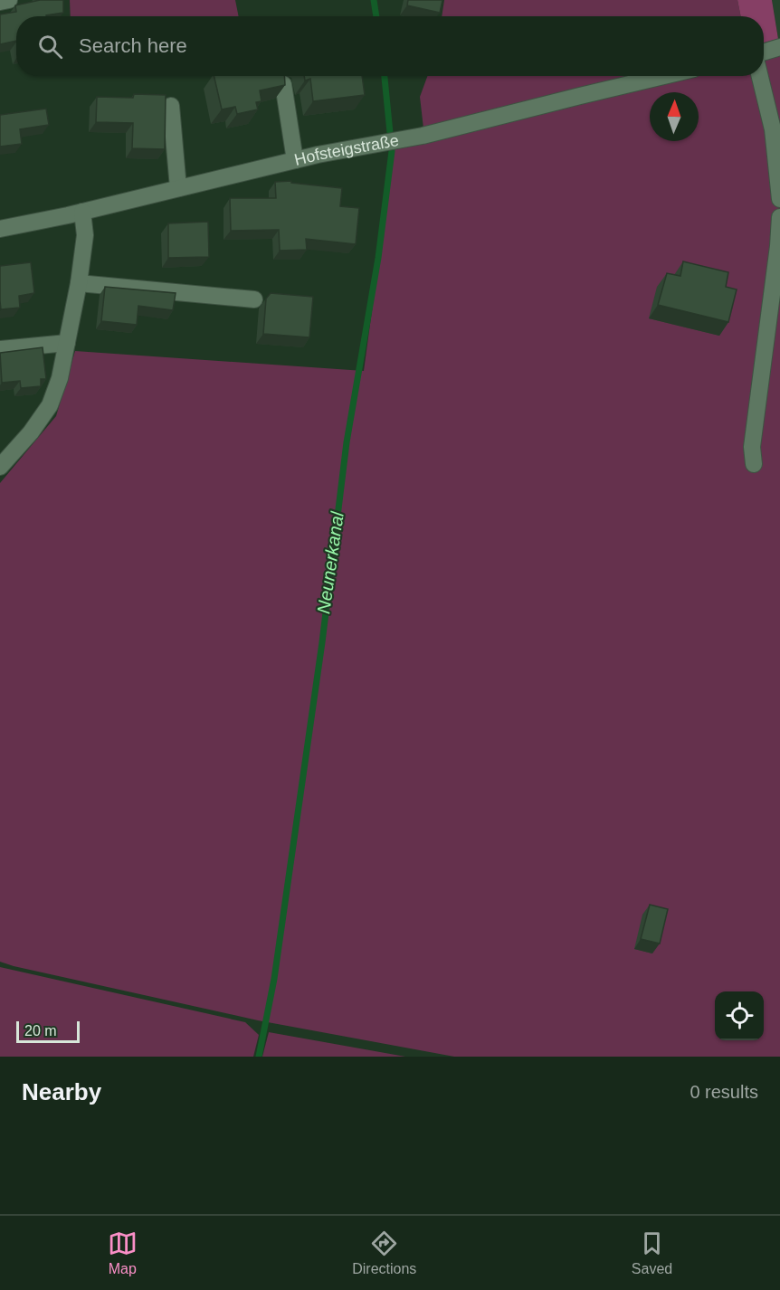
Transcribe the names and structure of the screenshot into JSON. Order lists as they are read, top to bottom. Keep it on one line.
{"streets":{"street":["Hofsteigstraße"]},"water":["Neunerkanal"],"scale_bar":"20 m","north":"top","page":{"search":"Search here","scale":"20 m","heading":["Nearby","0 results"],"nav":["Map","Directions","Saved"]}}
